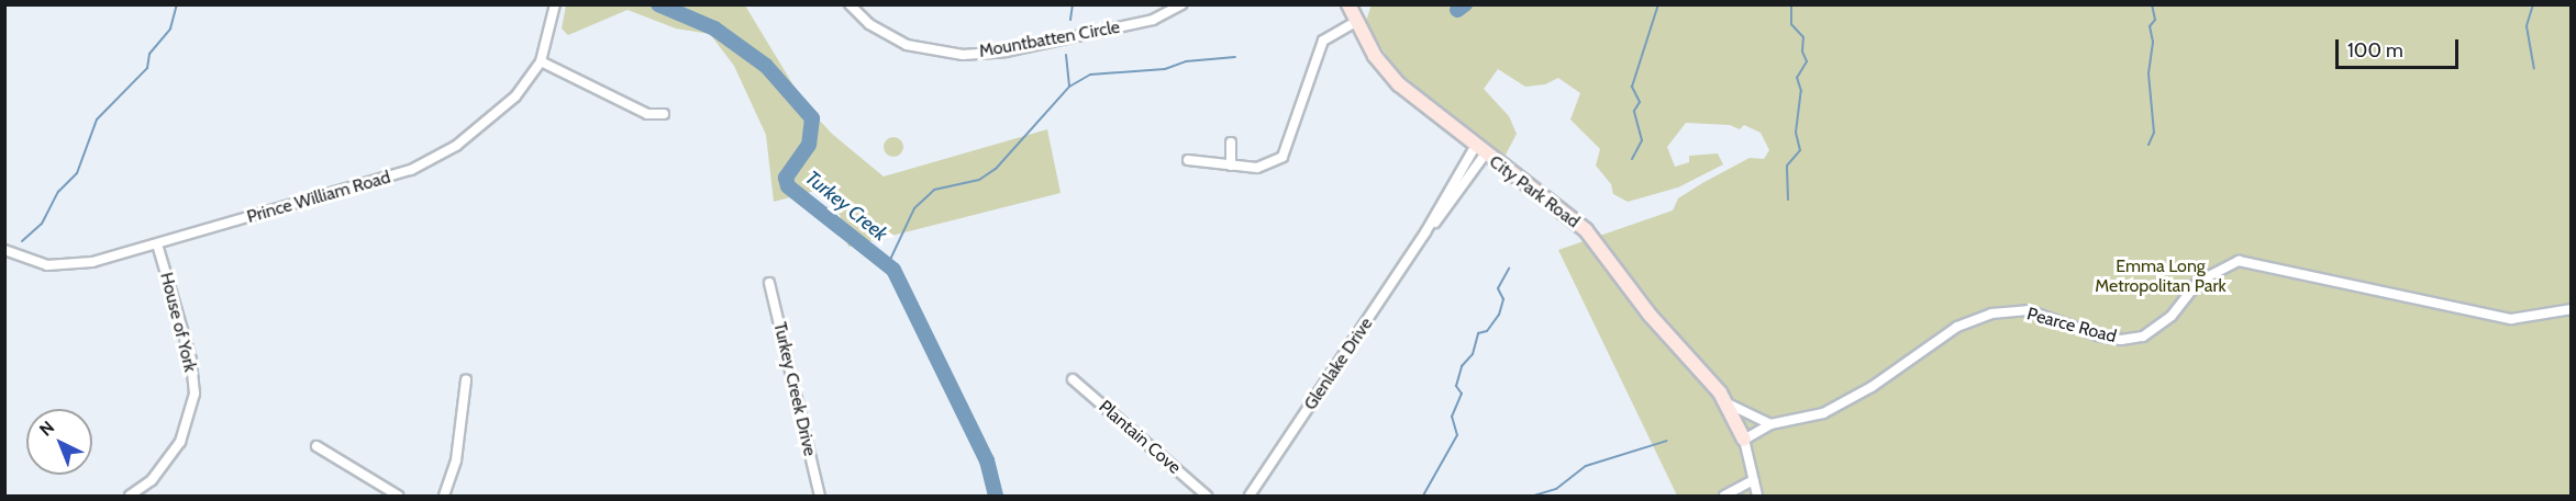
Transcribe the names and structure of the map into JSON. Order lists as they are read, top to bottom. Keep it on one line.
{"streets":{"street":["Mountbatten Circle","City Park Road","Prince William Road","House of York","Pearce Road","Glenlake Drive","Turkey Creek Drive","Plantain Cove"]},"crossings":[["City Park Road","Pearce Road"],["City Park Road","Glenlake Drive"],["Prince William Road","House of York"]],"water":["Turkey Creek"],"parks":["Emma Long Metropolitan Park"],"scale_bar":"100 m","north":"top left"}
